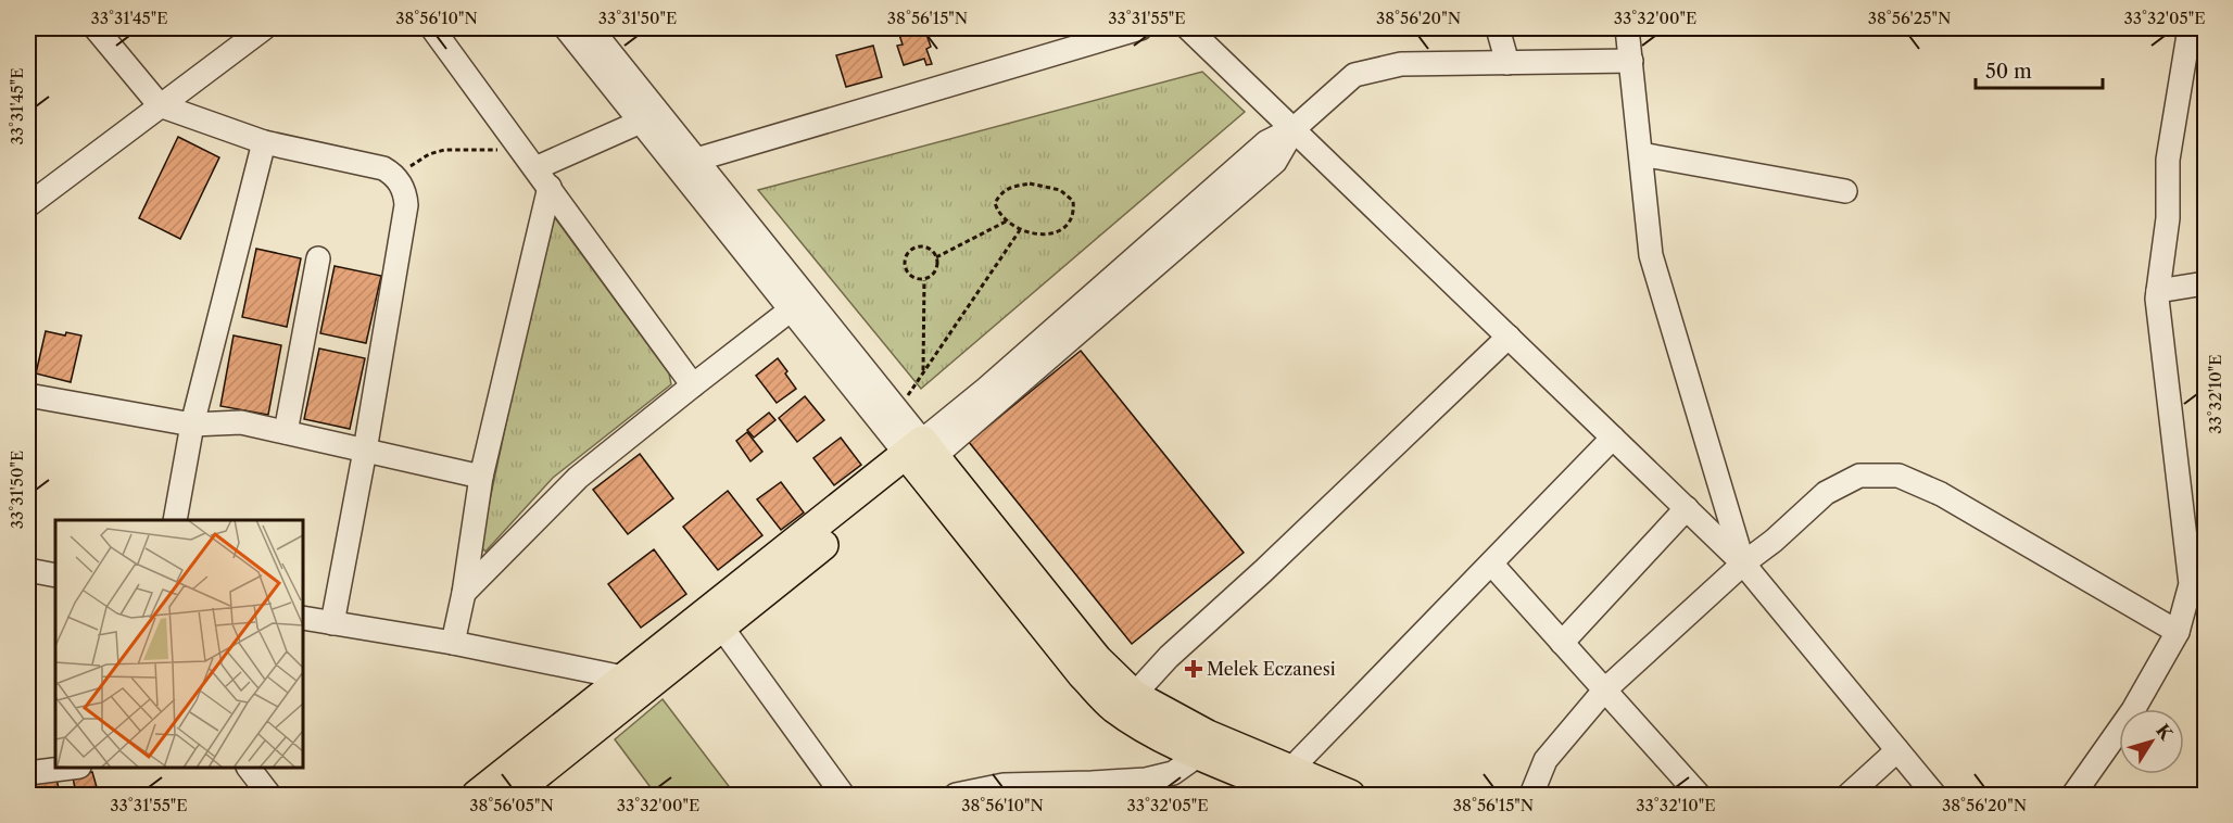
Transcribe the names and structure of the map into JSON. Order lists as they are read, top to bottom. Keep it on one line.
{"places":{"health":["Melek Eczanesi"]},"scale_bar":"50 m","north":"top right","coordinates":["33°31'45\"E","38°56'10\"N","33°31'50\"E","38°56'15\"N","33°31'55\"E","38°56'20\"N","33°32'00\"E","38°56'25\"N","33°32'05\"E","33°32'10\"E","38°56'05\"N"]}
